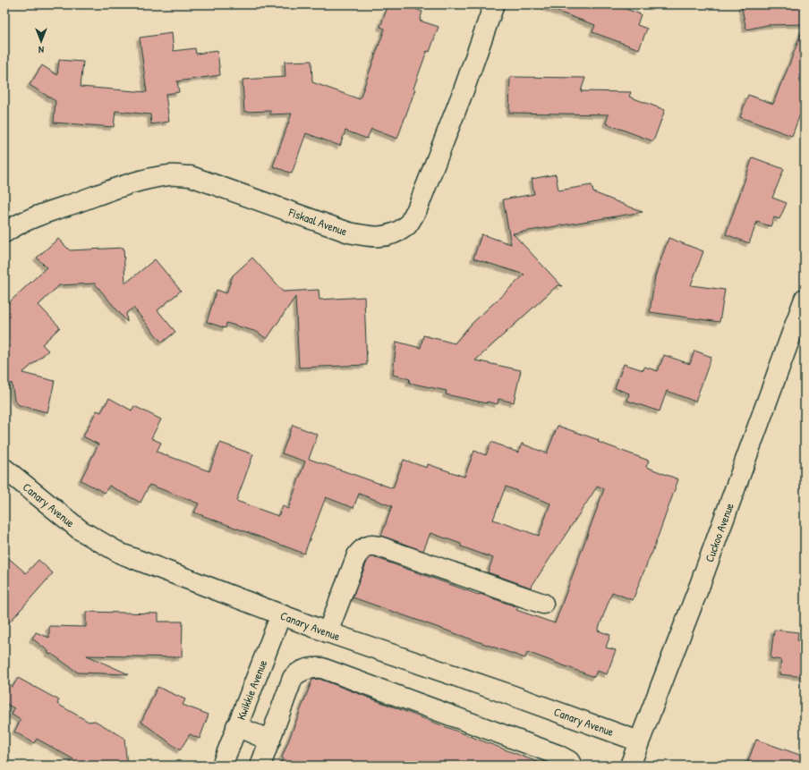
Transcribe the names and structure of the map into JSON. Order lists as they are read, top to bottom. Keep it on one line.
{"streets":{"street":["Fiskaal Avenue","Canary Avenue","Cuckoo Avenue","Kwikkie Avenue"]},"crossings":[["Canary Avenue","Cuckoo Avenue"],["Canary Avenue","Kwikkie Avenue"]],"north":"bottom"}
